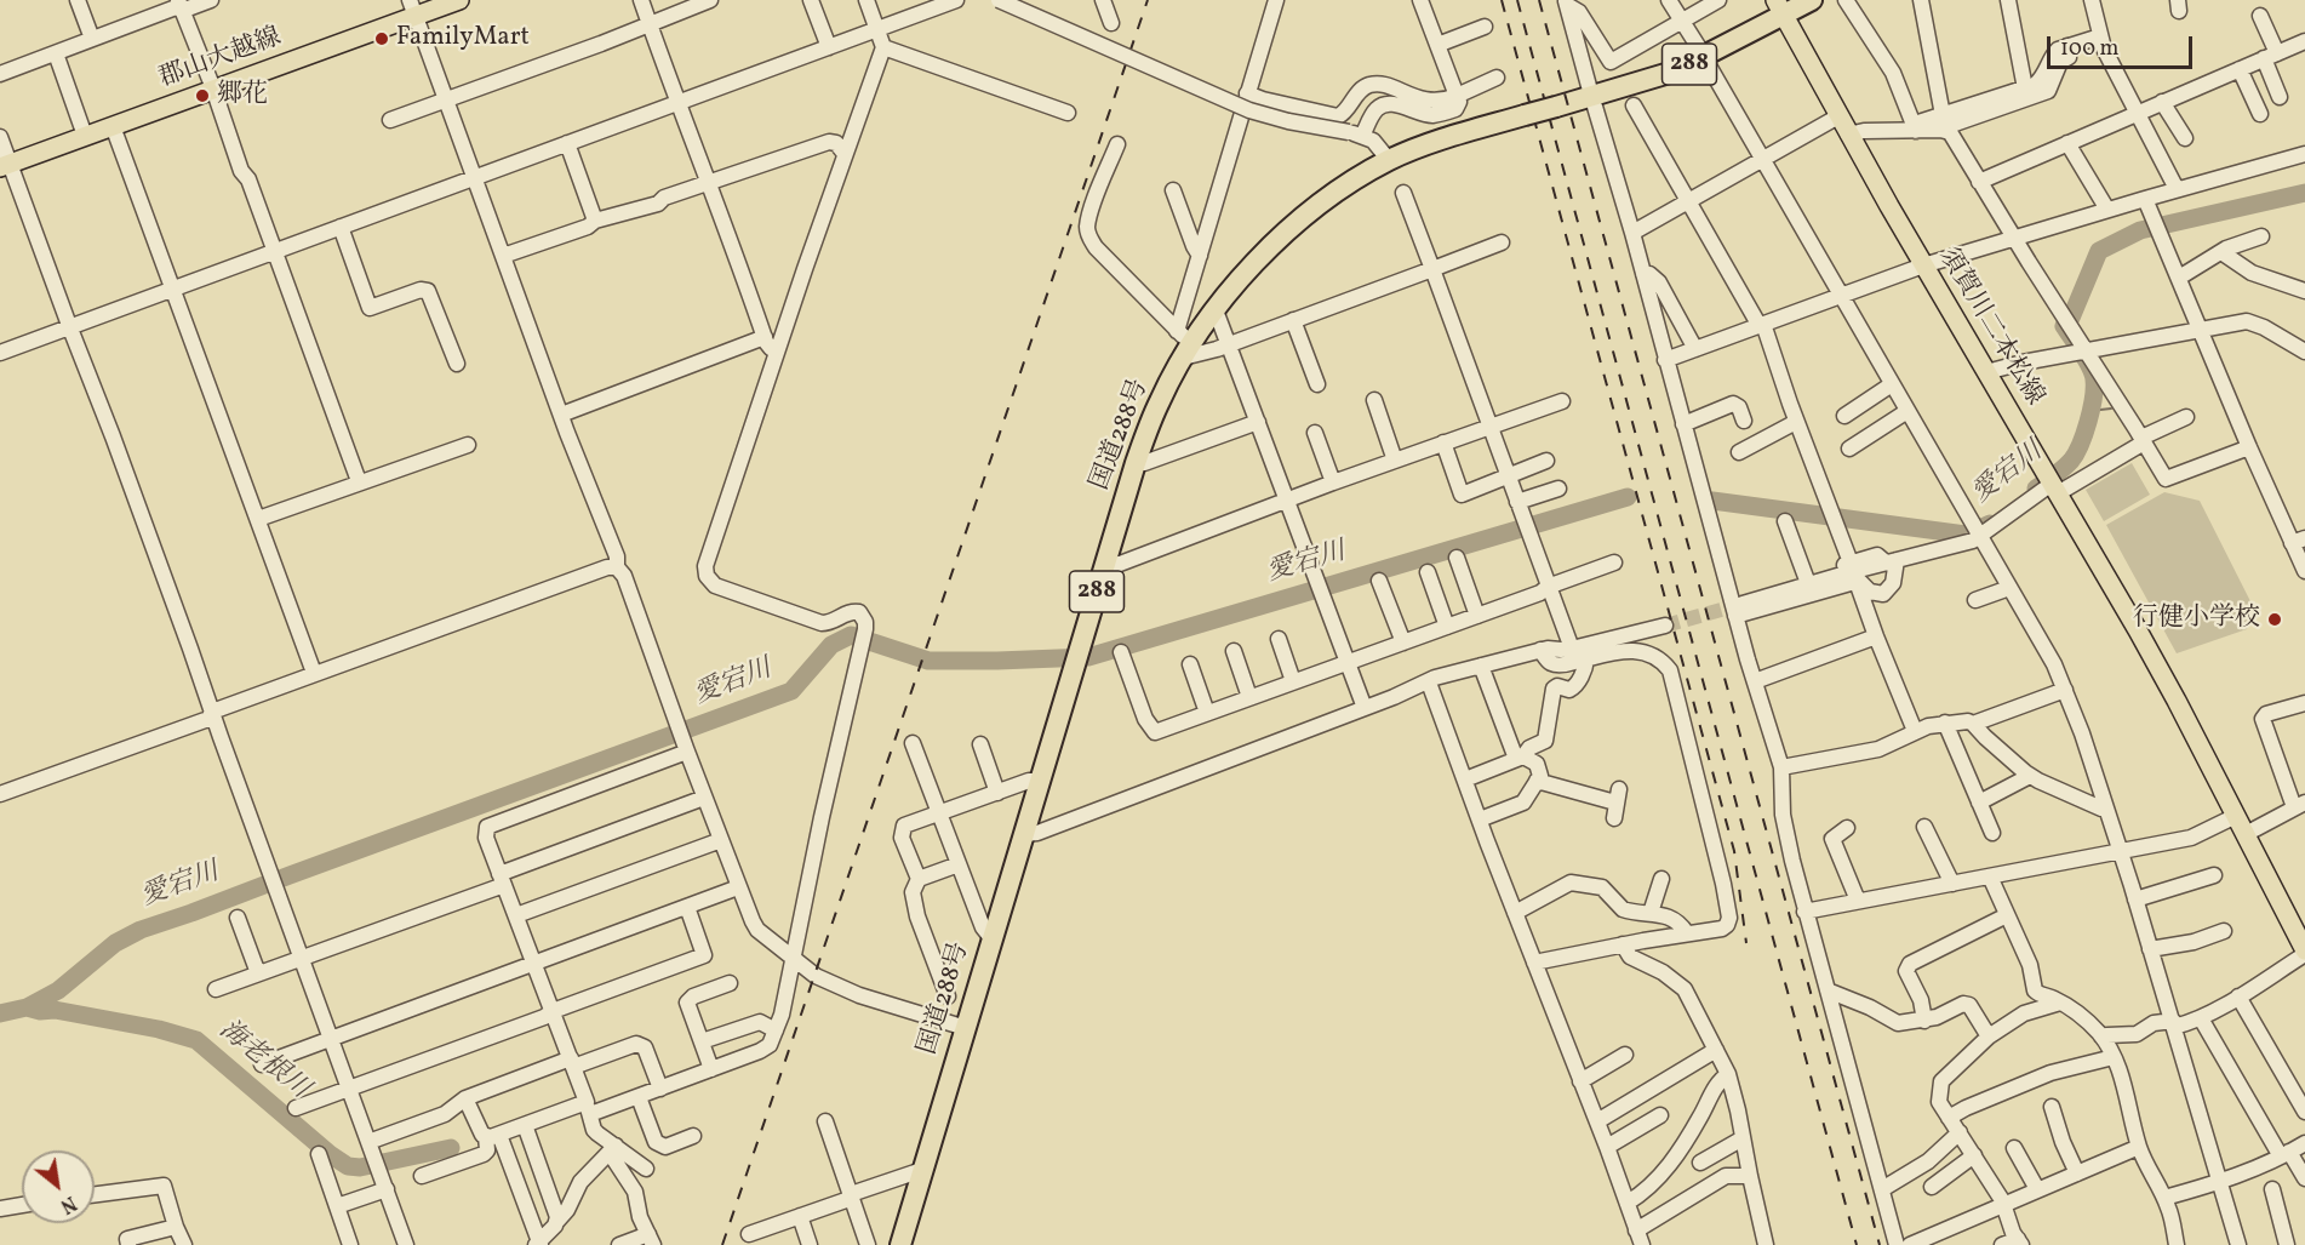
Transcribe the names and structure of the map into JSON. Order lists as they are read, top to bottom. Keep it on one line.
{"streets":{"highway":["288","国道288号"],"main road":["郡山大越線","須賀川二本松線"]},"crossings":[["須賀川二本松線","国道288号"]],"water":["愛宕川","海老根川"],"places":["FamilyMart","郷花","行健小学校"],"scale_bar":"100 m","north":"bottom right"}
